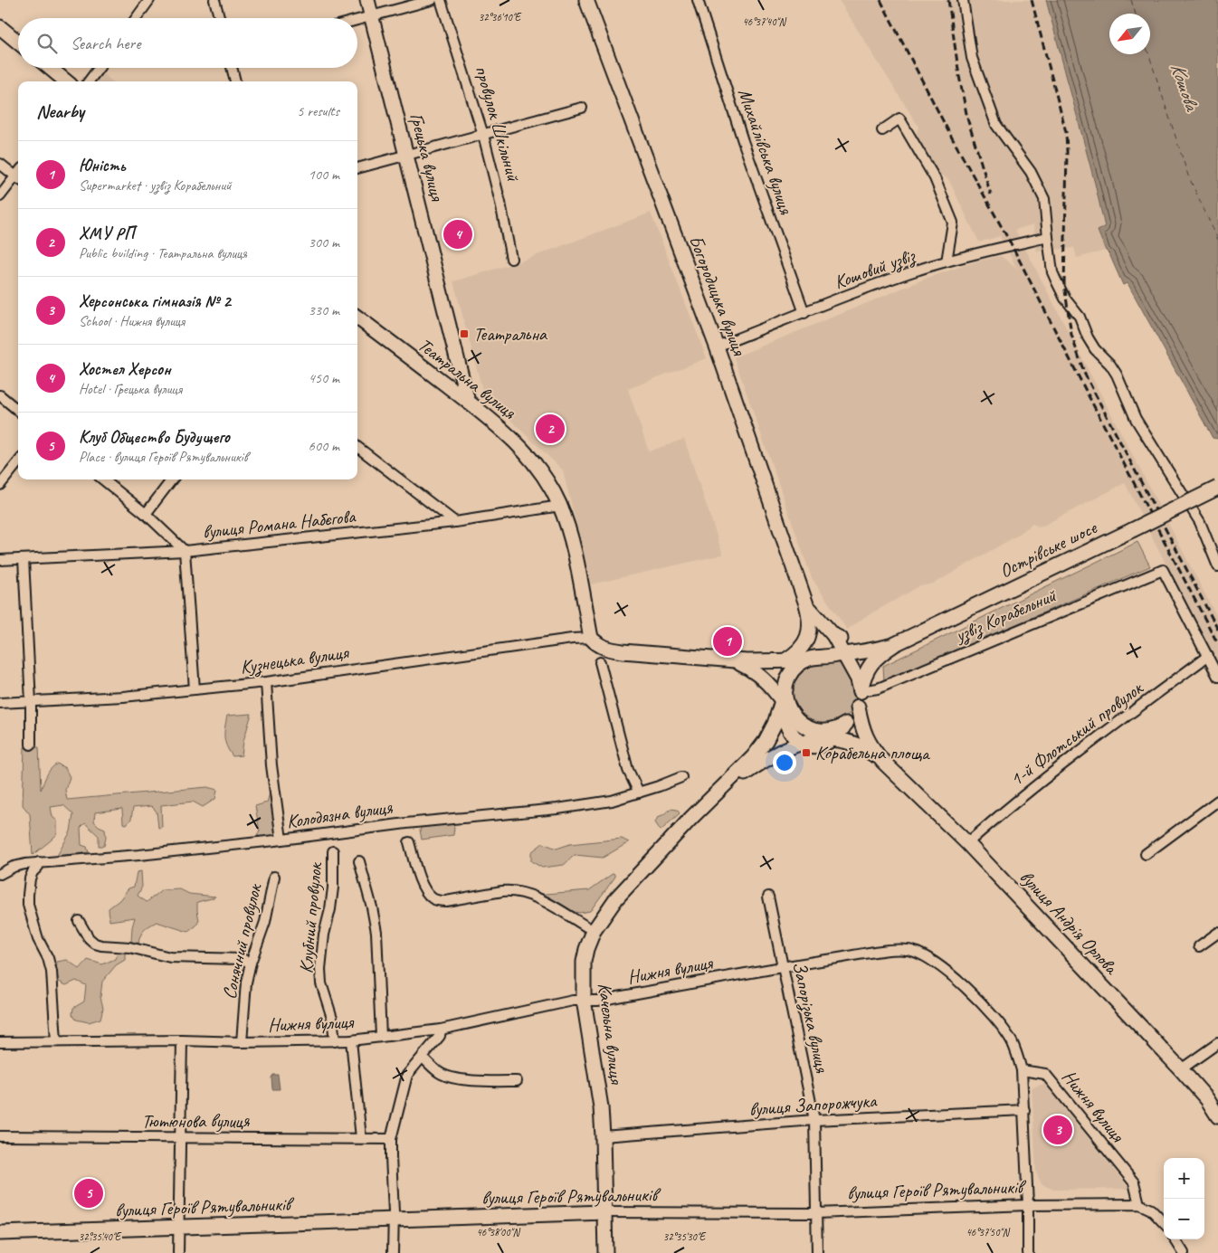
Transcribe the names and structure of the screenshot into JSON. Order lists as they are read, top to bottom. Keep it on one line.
{"streets":{"street":["провулок Шкільний","Михайлівська вулиця","Грецька вулиця","Кошовий узвіз","Богородицька вулиця","Театральна вулиця","вулиця Романа Набєгова","Острівське шосе","узвіз Корабельний","Кузнецька вулиця","1-й Флотський провулок","Колодязна вулиця","Клубний провулок","вулиця Андрія Орлова","Сонячний провулок","Нижня вулиця","Запорізька вулиця","Качельна вулиця","вулиця Запорожчука","Тютюнова вулиця","вулиця Героїв Рятувальників"]},"crossings":[["Михайлівська вулиця","Кошовий узвіз"],["Грецька вулиця","Театральна вулиця"],["Кошовий узвіз","Богородицька вулиця"],["Богородицька вулиця","Острівське шосе"],["Богородицька вулиця","узвіз Корабельний"],["Богородицька вулиця","вулиця Андрія Орлова"],["Богородицька вулиця","Качельна вулиця"],["Театральна вулиця","вулиця Романа Набєгова"],["Острівське шосе","узвіз Корабельний"],["Острівське шосе","вулиця Андрія Орлова"],["Острівське шосе","Качельна вулиця"],["узвіз Корабельний","1-й Флотський провулок"],["узвіз Корабельний","вулиця Андрія Орлова"],["узвіз Корабельний","Качельна вулиця"],["1-й Флотський провулок","вулиця Андрія Орлова"],["Клубний провулок","Нижня вулиця"],["вулиця Андрія Орлова","Качельна вулиця"],["Сонячний провулок","Нижня вулиця"],["Нижня вулиця","Запорізька вулиця"],["Нижня вулиця","Качельна вулиця"],["Нижня вулиця","вулиця Героїв Рятувальників"],["Запорізька вулиця","вулиця Запорожчука"],["Запорізька вулиця","вулиця Героїв Рятувальників"],["Качельна вулиця","вулиця Запорожчука"],["Качельна вулиця","вулиця Героїв Рятувальників"]],"water":["Кошова"],"places":{"transit":["Театральна","Корабельна площа"]},"north":"bottom left","page":{"search":"Search here","heading":["Nearby","5 results"],"list":[{"mark":"1","name":"Юність","note":"Supermarket · узвіз Корабельний","value":"100 m"},{"mark":"2","name":"ХМУ РП","note":"Public building · Театральна вулиця","value":"300 m"},{"mark":"3","name":"Херсонська гімназія № 2","note":"School · Нижня вулиця","value":"330 m"},{"mark":"4","name":"Хостел Херсон","note":"Hotel · Грецька вулиця","value":"450 m"},{"mark":"5","name":"Клуб Общество Будущего","note":"Place · вулиця Героїв Рятувальників","value":"600 m"}],"pins":["4","2","1","3","5"],"map_buttons":["+","−"]},"coordinates":["32°36'10\"E","46°37'40\"N","46°38'00\"N","46°37'50\"N","32°35'40\"E","32°35'30\"E"]}
